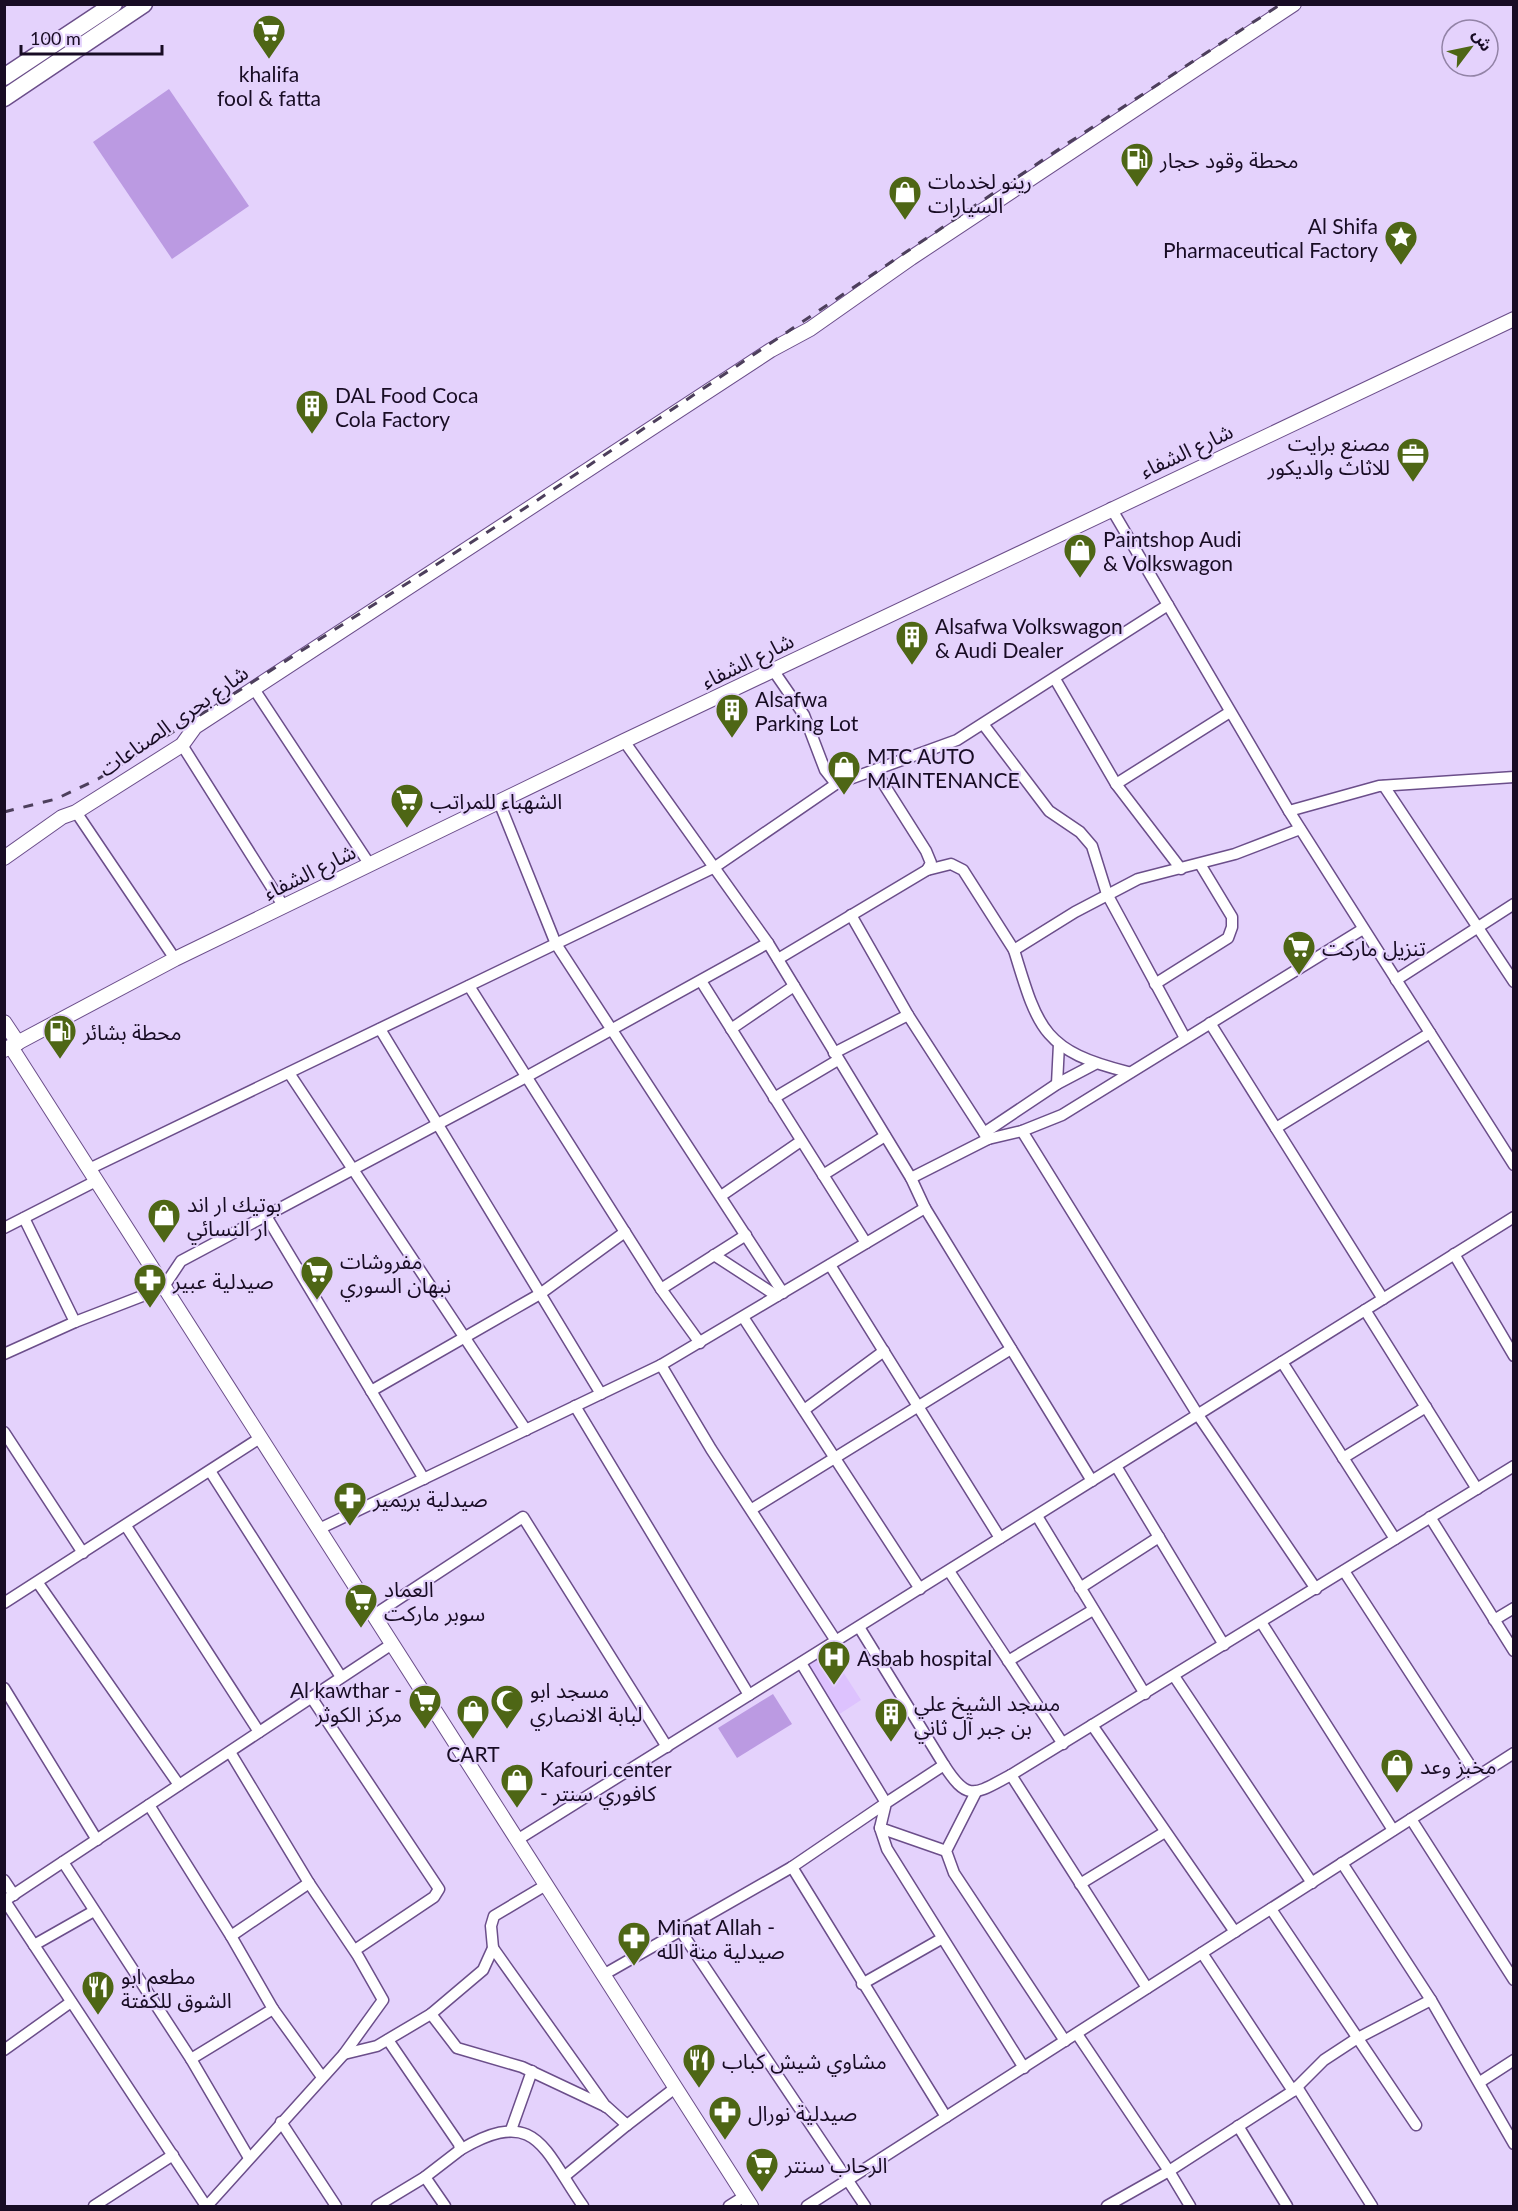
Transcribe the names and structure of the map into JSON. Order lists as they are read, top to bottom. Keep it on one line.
{"streets":{"street":["شارع الشفاء","شارع بحرى الصناعات"]},"places":{"supermarket":["khalifa fool & fatta","الشهباء للمراتب","تنزيل ماركت","مفروشات نبهان السوري","العماد سوبر ماركت","Al kawthar - مركز الكوثر","الرحاب سنتر"],"fuel station":["محطة وقود حجار","محطة بشائر"],"shop":["رينو لخدمات السيارات","Paintshop Audi & Volkswagon","MTC AUTO MAINTENANCE","بوتيك ار اند ار النسائي","CART","مخبز وعد","Kafouri center - كافوري سنتر"],"place":["Al Shifa Pharmaceutical Factory"],"building":["DAL Food Coca Cola Factory","Alsafwa Volkswagon & Audi Dealer","Alsafwa Parking Lot","مسجد الشيخ علي بن جبر آل ثاني"],"office":["مصنع برايت للاثاث والديكور"],"pharmacy":["صيدلية عبير","صيدلية بريمير","Minat Allah - صيدلية منة الله","صيدلية نورال"],"hospital":["Asbab hospital"],"mosque":["مسجد ابو لبابة الانصاري"],"restaurant":["مطعم ابو الشوق للكفتة","مشاوي شيش كباب"]},"scale_bar":"100 m","north":"top right"}
